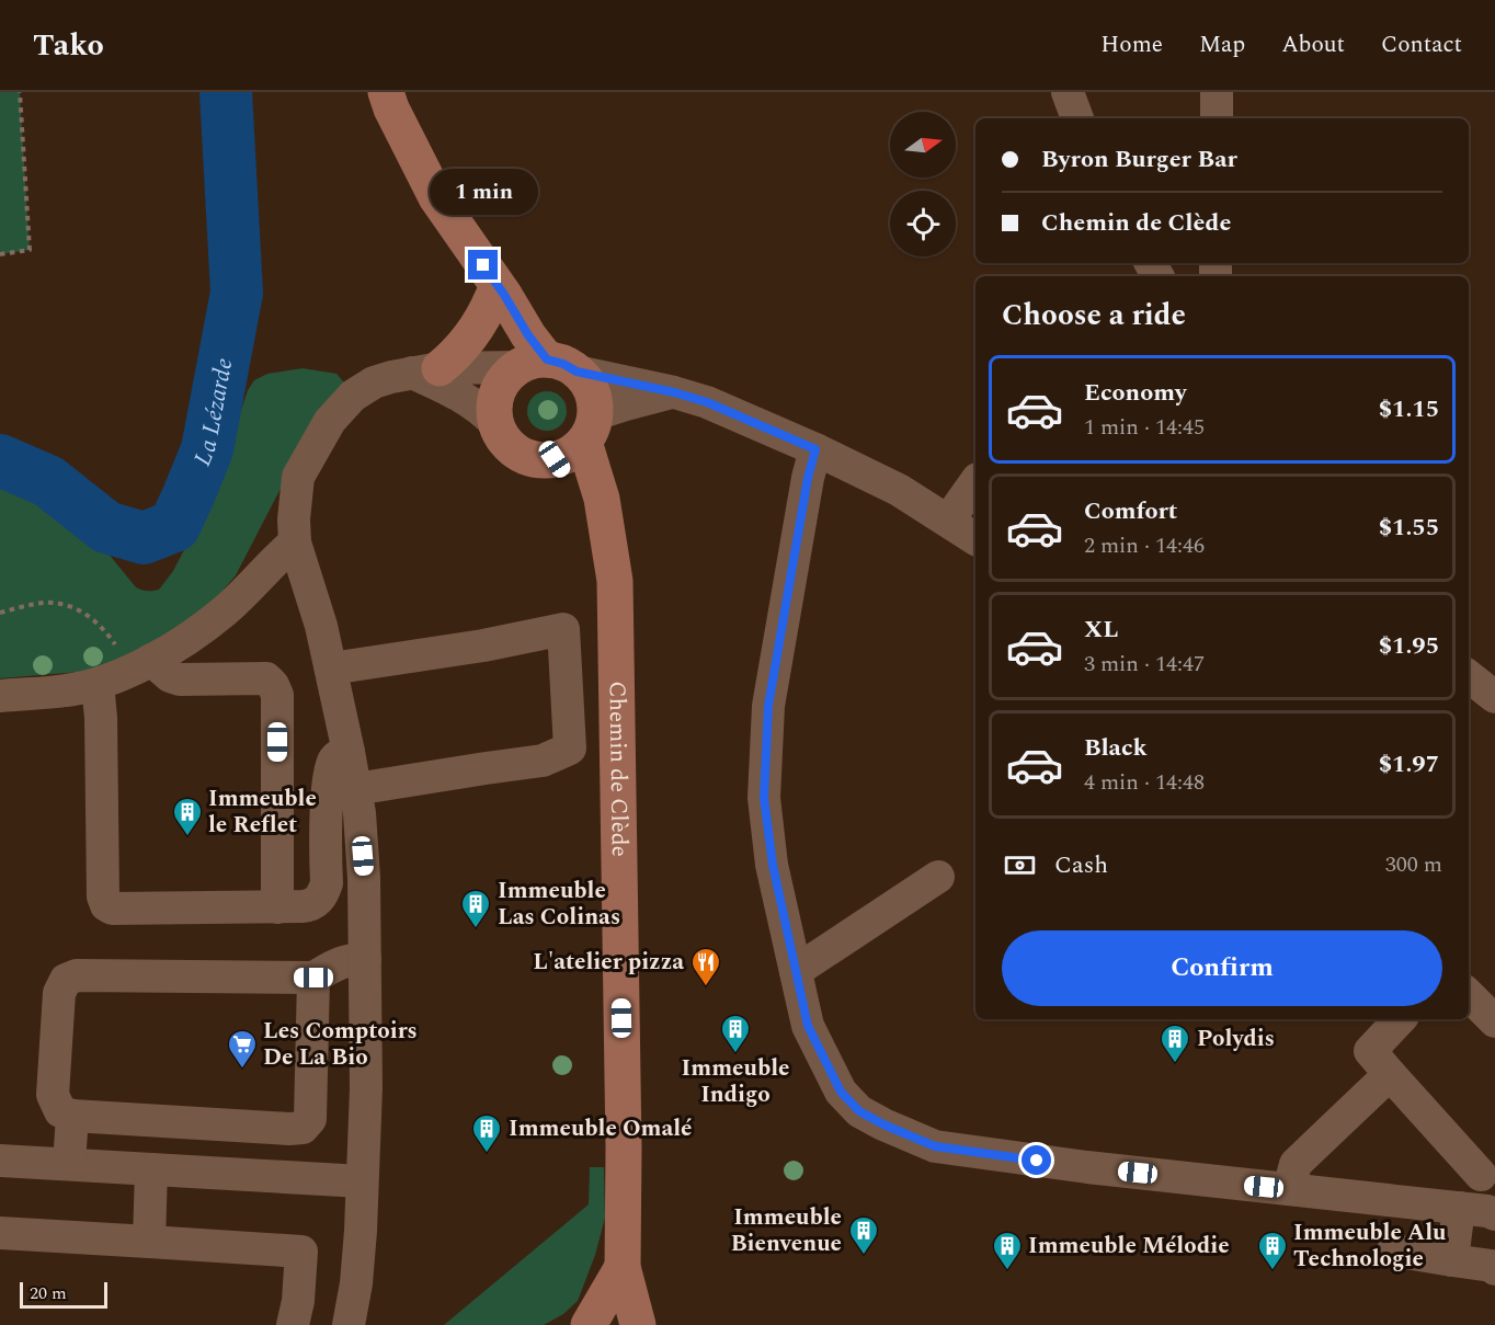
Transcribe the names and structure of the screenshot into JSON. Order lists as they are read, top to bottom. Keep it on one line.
{"streets":{"main road":["Chemin de Clède"]},"water":["La Lézarde"],"places":{"building":["Immeuble le Reflet","Immeuble Las Colinas","Immeuble Indigo","Polydis","Immeuble Omalé","Immeuble Bienvenue","Immeuble Mélodie","Immeuble Alu Technologie"],"restaurant":["L'atelier pizza"],"supermarket":["Les Comptoirs De La Bio"]},"scale_bar":"20 m","north":"right","page":{"header":"Tako","nav":["Home","Map","About","Contact"],"banner":["Byron Burger Bar","Chemin de Clède"],"bubble":"1 min","heading":"Choose a ride","list":[{"name":"Economy","note":"1 min · 14:45","value":"$1.15"},{"name":"Comfort","note":"2 min · 14:46","value":"$1.55"},{"name":"XL","note":"3 min · 14:47","value":"$1.95"},{"name":"Black","note":"4 min · 14:48","value":"$1.97"}],"pay":["Cash","300 m"],"buttons":"Confirm","scale":"20 m"}}
